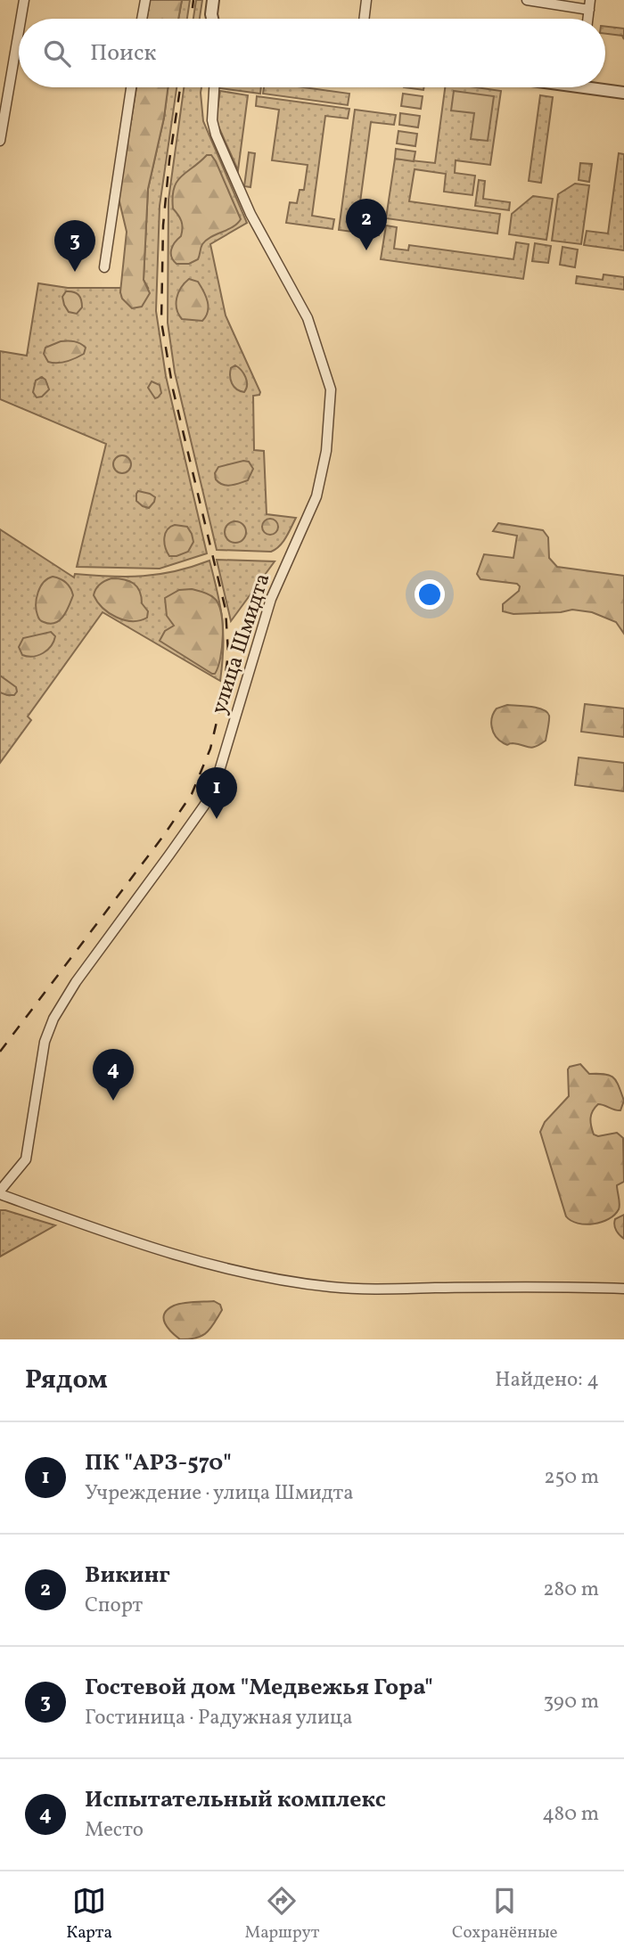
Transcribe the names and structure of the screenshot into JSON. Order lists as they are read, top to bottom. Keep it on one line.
{"streets":{"street":["улица Шмидта"]},"page":{"search":"Поиск","pins":["2","3","1","4"],"heading":["Рядом","Найдено: 4"],"list":[{"mark":"1","name":"ПК \"АРЗ-570\"","note":"Учреждение · улица Шмидта","value":"250 m"},{"mark":"2","name":"Викинг","note":"Спорт","value":"280 m"},{"mark":"3","name":"Гостевой дом \"Медвежья Гора\"","note":"Гостиница · Радужная улица","value":"390 m"},{"mark":"4","name":"Испытательный комплекс","note":"Место","value":"480 m"}],"nav":["Карта","Маршрут","Сохранённые"]}}
